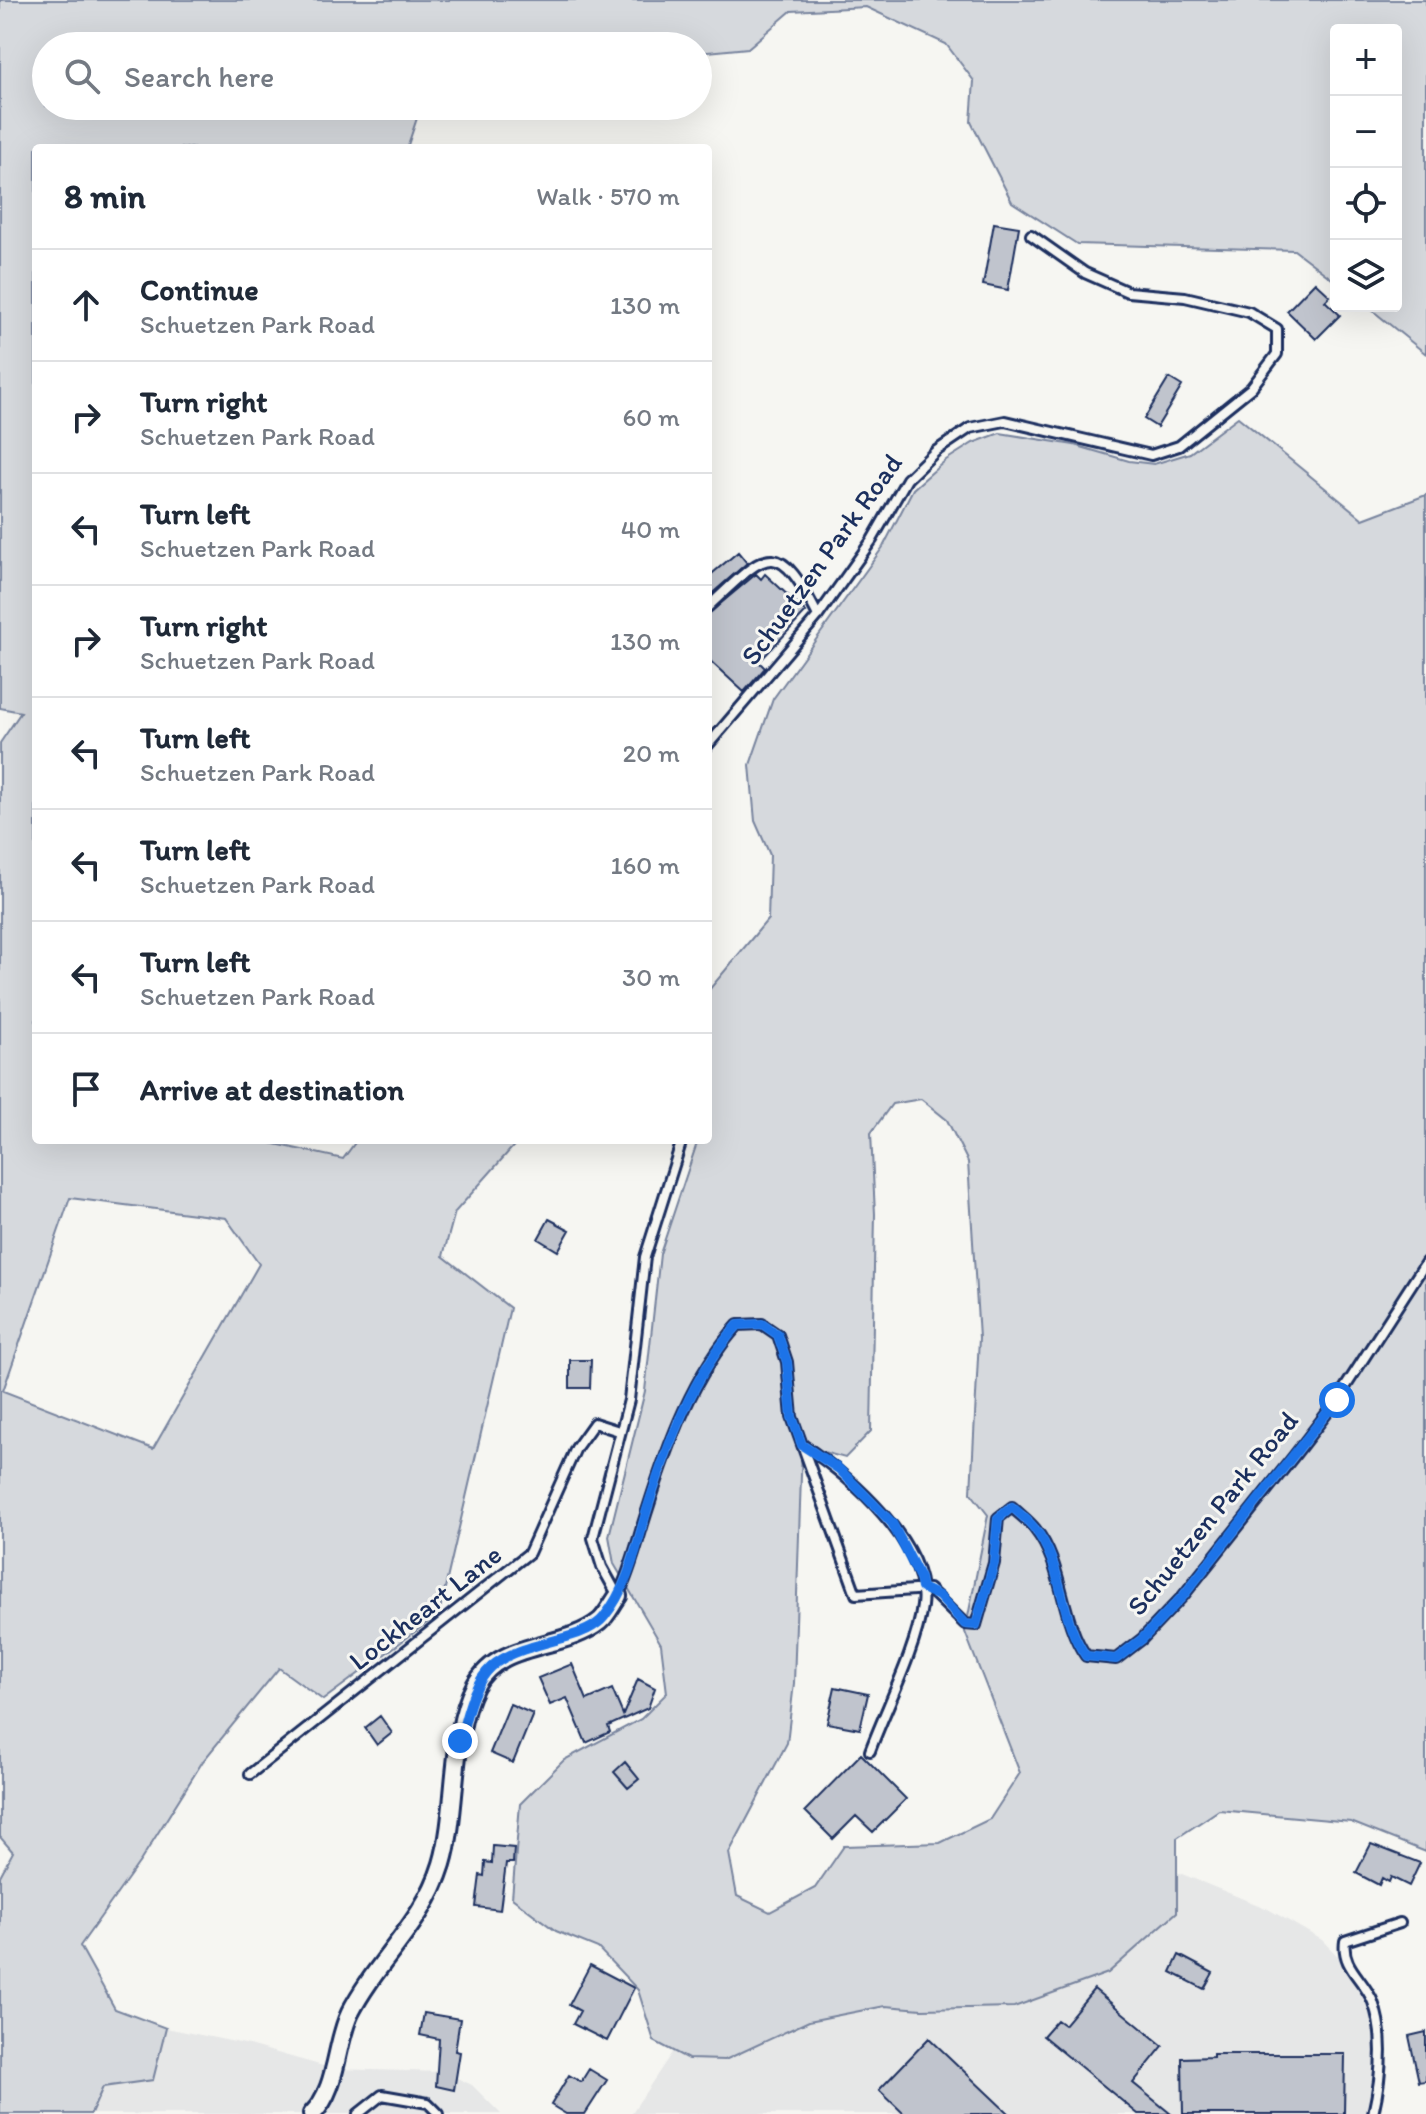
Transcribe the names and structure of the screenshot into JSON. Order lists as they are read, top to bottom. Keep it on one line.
{"streets":{"lane":["Schuetzen Park Road","Lockheart Lane"]},"page":{"map_buttons":["+","−"],"search":"Search here","heading":["8 min","Walk · 570 m"],"list":[["Continue","Schuetzen Park Road","130 m"],["Turn right","Schuetzen Park Road","60 m"],["Turn left","Schuetzen Park Road","40 m"],["Turn right","Schuetzen Park Road","130 m"],["Turn left","Schuetzen Park Road","20 m"],["Turn left","Schuetzen Park Road","160 m"],["Turn left","Schuetzen Park Road","30 m"],"Arrive at destination"]}}
